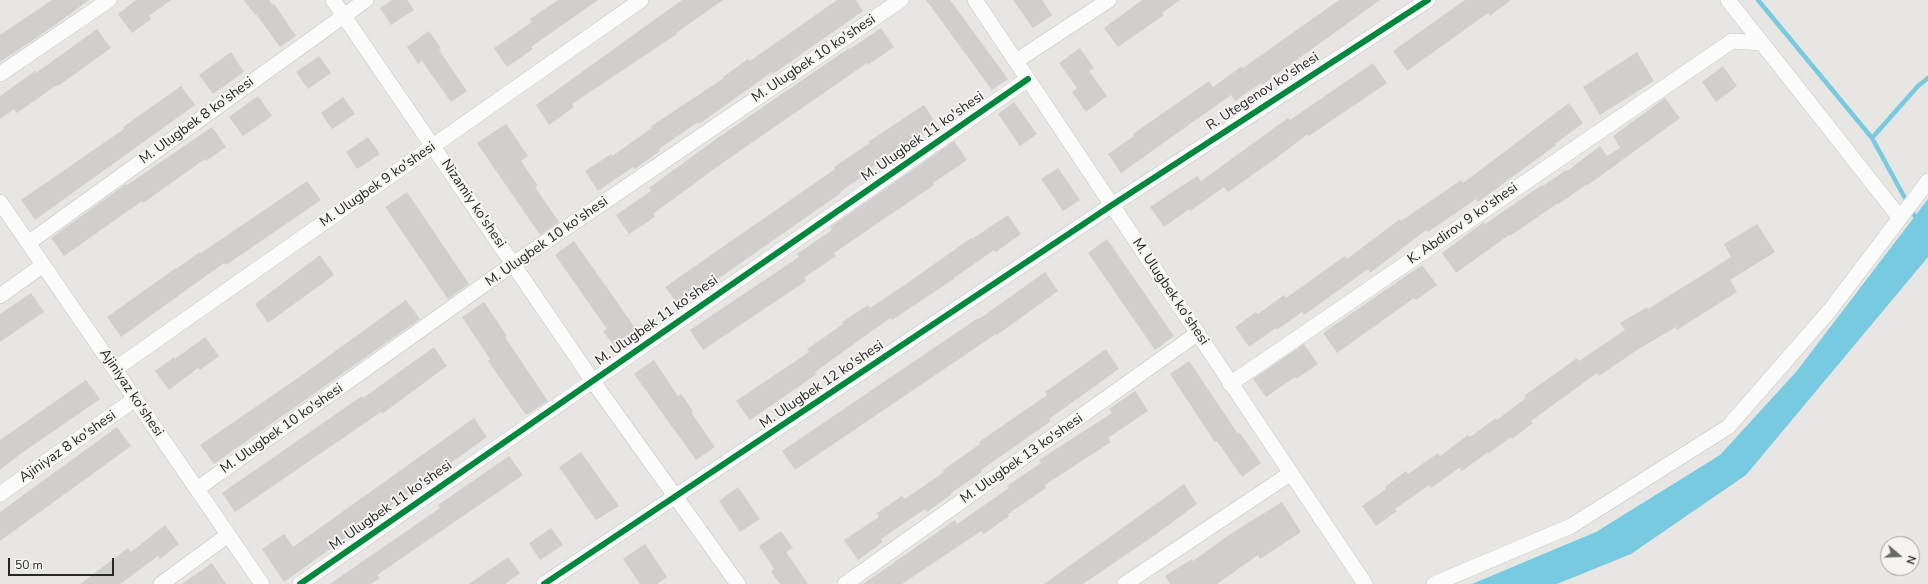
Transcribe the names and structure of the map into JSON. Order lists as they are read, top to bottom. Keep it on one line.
{"streets":{"street":["M. Ulugbek 10 ko'shesi","R. Utegenov ko'shesi","M. Ulugbek 8 ko'shesi","M. Ulugbek 11 ko'shesi","M. Ulugbek 9 ko'shesi","Nizamiy ko'shesi","K. Abdirov 9 ko'shesi","M. Ulugbek ko'shesi","M. Ulugbek 12 ko'shesi","Ajiniyaz ko'shesi","Ajiniyaz 8 ko'shesi","M. Ulugbek 13 ko'shesi"]},"crossings":[["M. Ulugbek 10 ko'shesi","Nizamiy ko'shesi"],["M. Ulugbek 10 ko'shesi","Ajiniyaz ko'shesi"],["R. Utegenov ko'shesi","M. Ulugbek ko'shesi"],["R. Utegenov ko'shesi","M. Ulugbek 12 ko'shesi"],["M. Ulugbek 8 ko'shesi","Nizamiy ko'shesi"],["M. Ulugbek 8 ko'shesi","Ajiniyaz ko'shesi"],["M. Ulugbek 11 ko'shesi","Nizamiy ko'shesi"],["M. Ulugbek 11 ko'shesi","M. Ulugbek ko'shesi"],["M. Ulugbek 9 ko'shesi","Nizamiy ko'shesi"],["M. Ulugbek 9 ko'shesi","Ajiniyaz ko'shesi"],["Nizamiy ko'shesi","M. Ulugbek 12 ko'shesi"],["K. Abdirov 9 ko'shesi","M. Ulugbek ko'shesi"],["M. Ulugbek ko'shesi","M. Ulugbek 12 ko'shesi"],["M. Ulugbek ko'shesi","M. Ulugbek 13 ko'shesi"],["Ajiniyaz ko'shesi","Ajiniyaz 8 ko'shesi"]],"scale_bar":"50 m","north":"right"}
